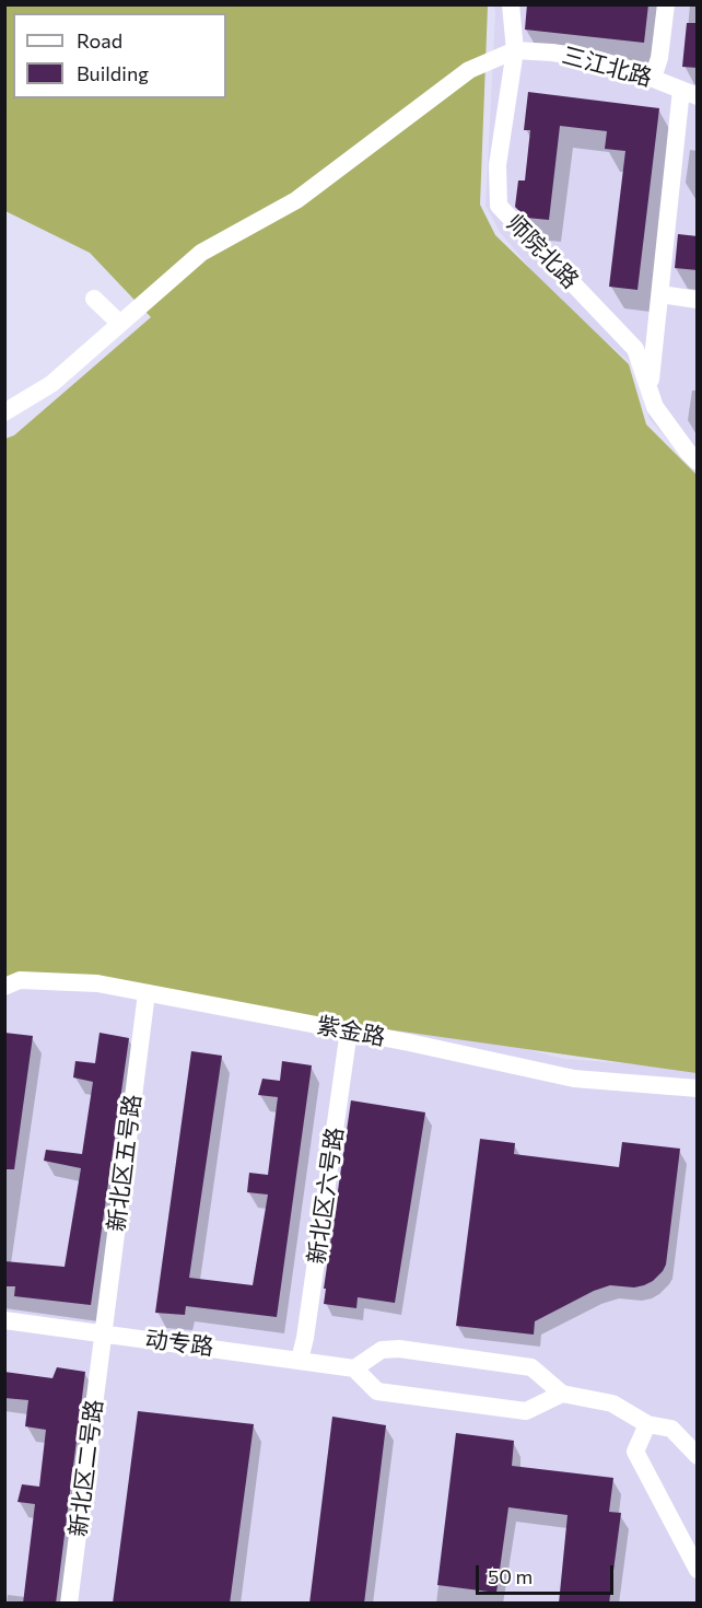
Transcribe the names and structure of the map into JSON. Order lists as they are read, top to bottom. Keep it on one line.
{"streets":{"street":["三江北路","师院北路","紫金路","新北区五号路","新北区六号路","动专路","新北区二号路"]},"crossings":[["三江北路","师院北路"],["紫金路","新北区五号路"],["紫金路","新北区六号路"],["新北区五号路","动专路"],["新北区五号路","新北区二号路"],["新北区六号路","动专路"],["动专路","新北区二号路"]],"legend":["Road","Building"],"scale_bar":"50 m"}
